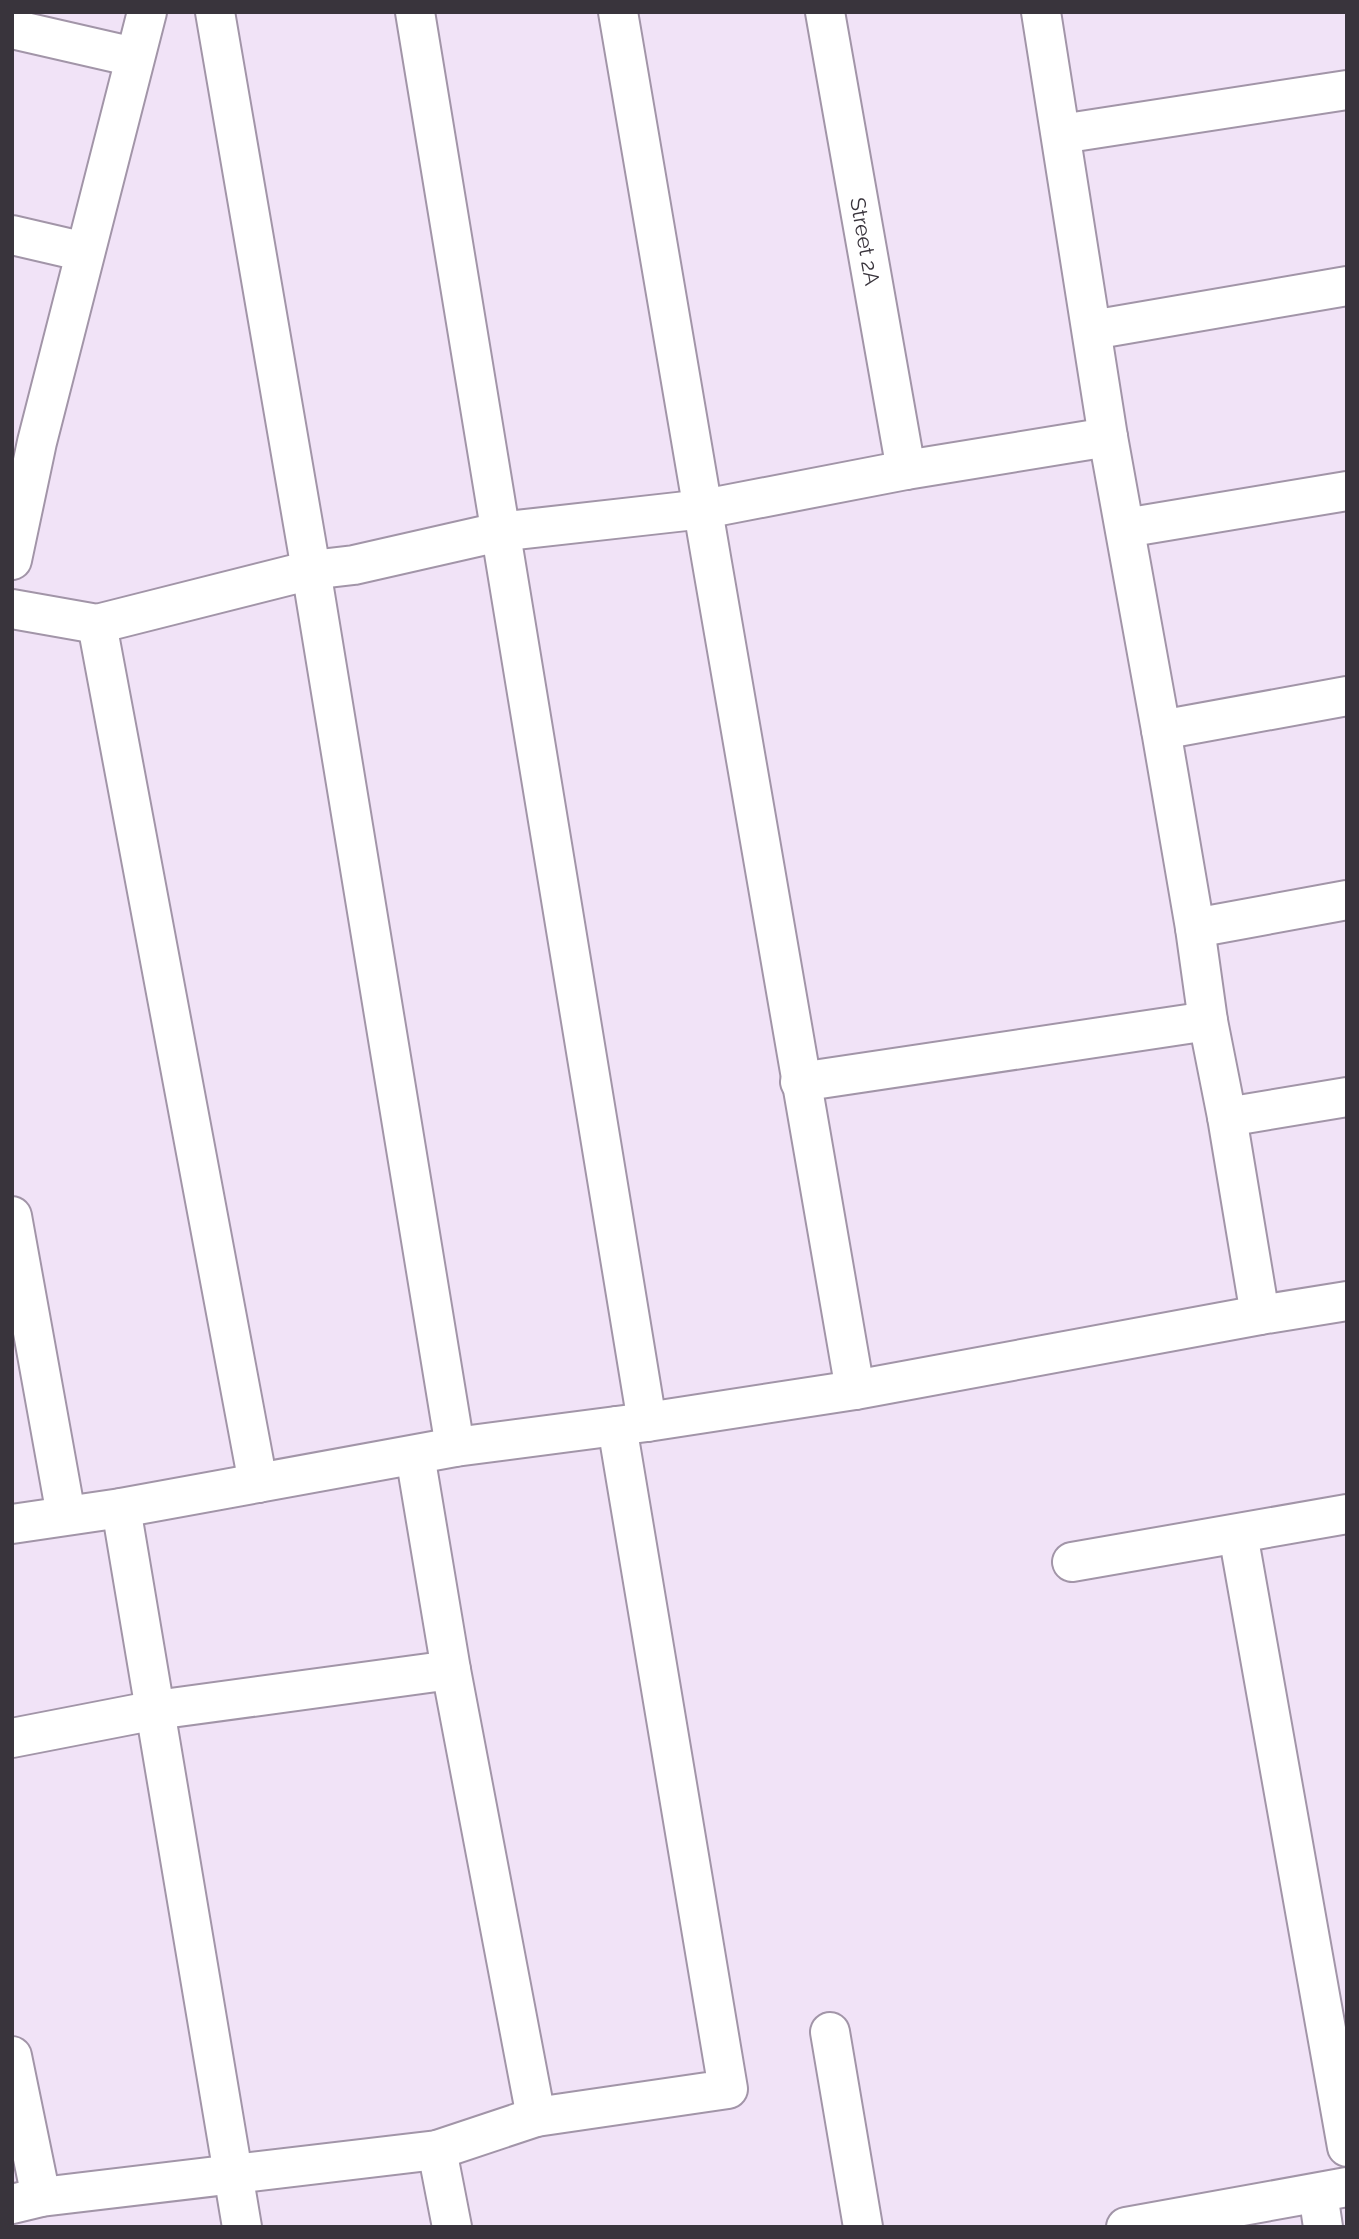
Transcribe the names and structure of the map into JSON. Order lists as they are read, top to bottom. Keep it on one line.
{"streets":{"street":["Street 2A"]}}
